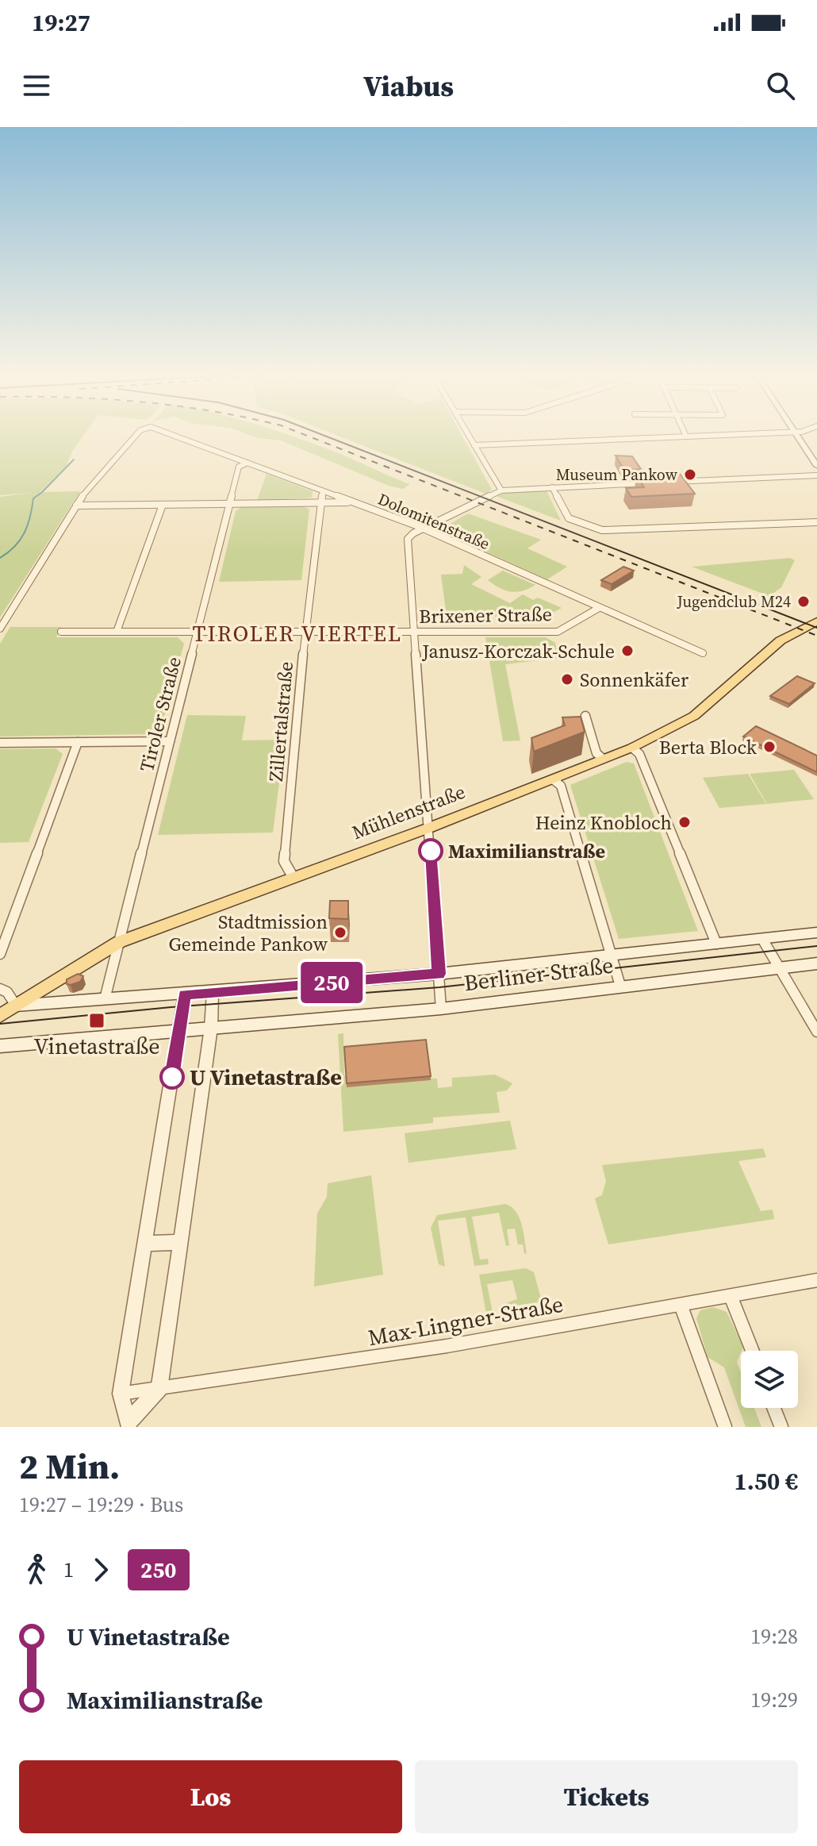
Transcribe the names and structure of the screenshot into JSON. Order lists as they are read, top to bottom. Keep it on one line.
{"streets":{"main road":["Mühlenstraße","Berliner Straße"],"street":["Dolomitenstraße","Brixener Straße","Tiroler Straße","Zillertalstraße","Max-Lingner-Straße"]},"crossings":[["Dolomitenstraße","Brixener Straße"],["Dolomitenstraße","Tiroler Straße"],["Dolomitenstraße","Zillertalstraße"],["Brixener Straße","Tiroler Straße"],["Brixener Straße","Zillertalstraße"],["Tiroler Straße","Mühlenstraße"],["Zillertalstraße","Mühlenstraße"],["Mühlenstraße","Berliner Straße"]],"districts":["TIROLER VIERTEL"],"places":{"other":["Museum Pankow","Jugendclub M24","Janusz-Korczak-Schule","Sonnenkäfer","Berta Block","Heinz Knobloch","Maximilianstraße","Stadtmission Gemeinde Pankow","U Vinetastraße"],"transit":["Vinetastraße"]},"lines":["bus line 250"],"page":{"status":"19:27","header":"Viabus","on_map":"250","heading":["2 Min.","19:27 – 19:29 · Bus","1.50 €"],"legs":["1","250"],"list":[{"name":"U Vinetastraße","value":"19:28"},{"name":"Maximilianstraße","value":"19:29"}],"buttons":["Los","Tickets"]}}
